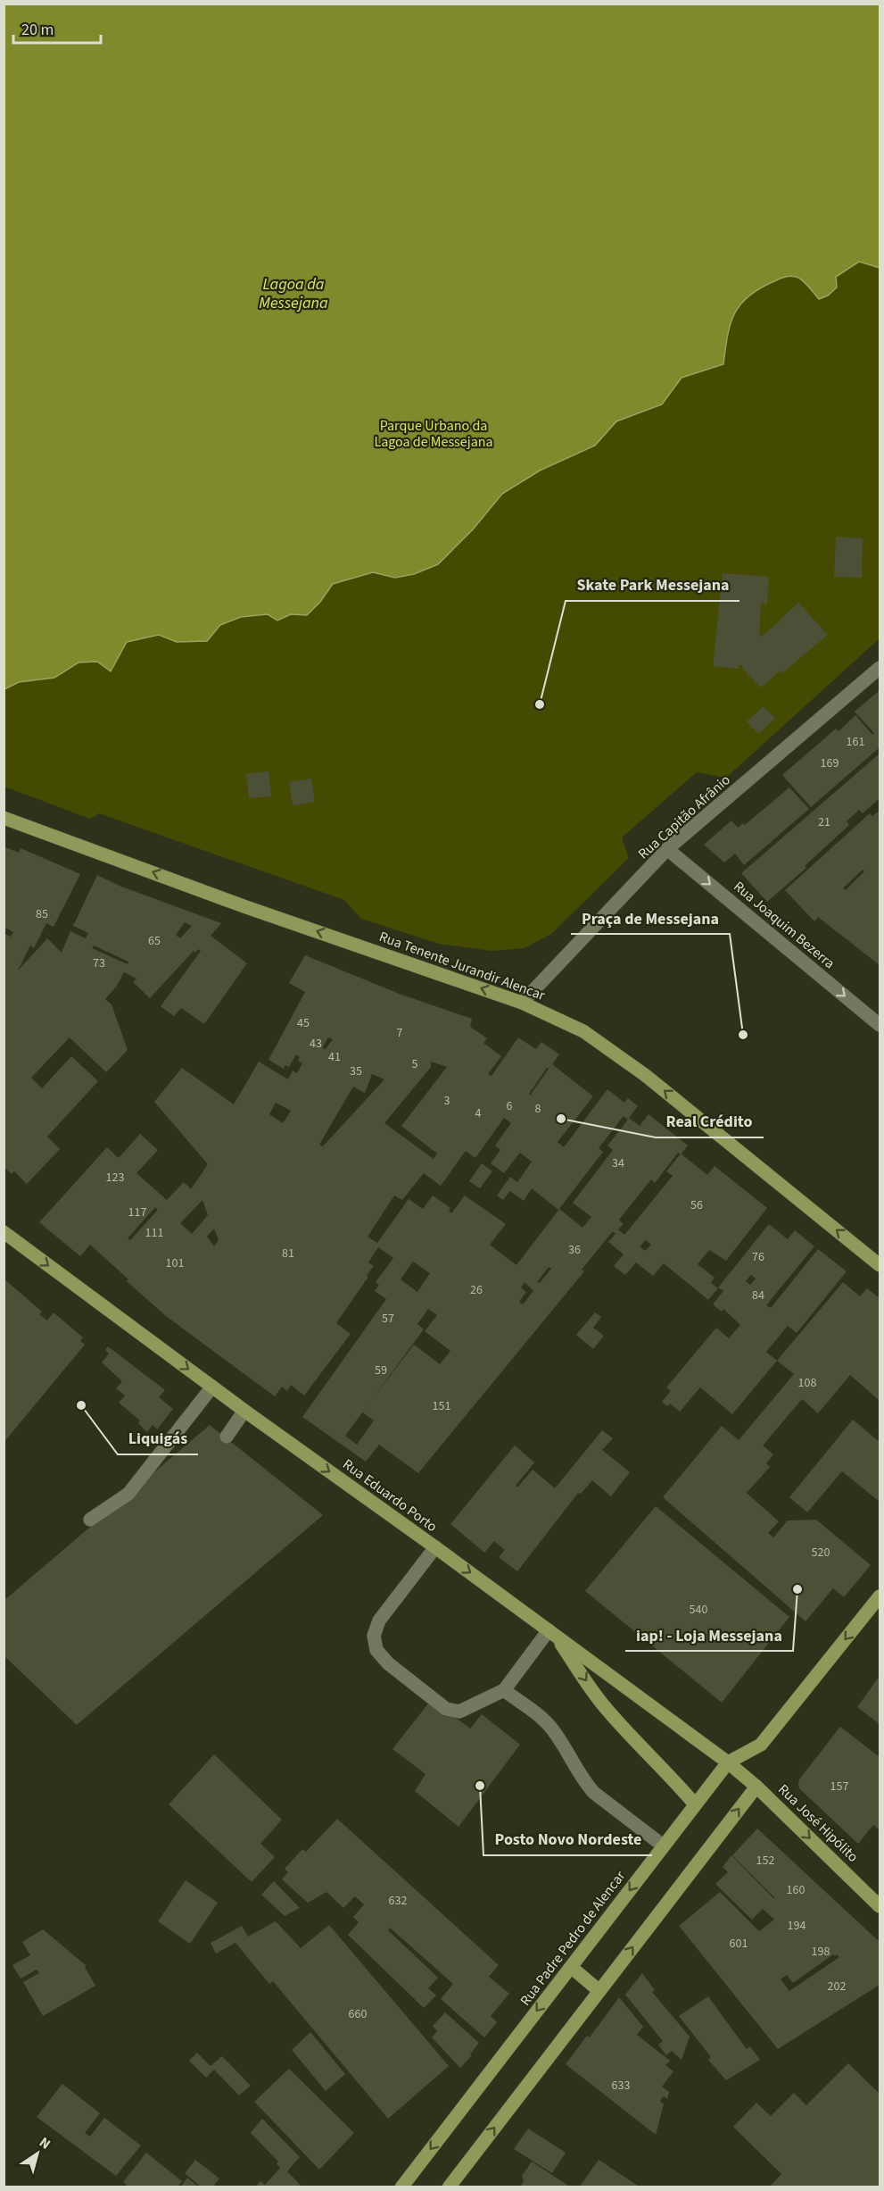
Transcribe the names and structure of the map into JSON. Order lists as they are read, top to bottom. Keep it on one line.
{"streets":{"main road":["Rua Tenente Jurandir Alencar","Rua Eduardo Porto","Rua José Hipólito","Rua Padre Pedro de Alencar"],"street":["Rua Capitão Afrânio","Rua Joaquim Bezerra"]},"crossings":[["Rua Capitão Afrânio","Rua Joaquim Bezerra"],["Rua Capitão Afrânio","Rua Tenente Jurandir Alencar"],["Rua Eduardo Porto","Rua José Hipólito"],["Rua Eduardo Porto","Rua Padre Pedro de Alencar"]],"one_way":["Rua Joaquim Bezerra","Rua Tenente Jurandir Alencar","Rua Eduardo Porto","Rua José Hipólito"],"water":["Lagoa da Messejana"],"parks":["Parque Urbano da Lagoa de Messejana"],"places":["Skate Park Messejana","Praça de Messejana","Real Crédito","Liquigás","iap! - Loja Messejana","Posto Novo Nordeste"],"house_numbers":["161","169","21","85","65","73","45","7","43","41","5","35","3","6","8","4","34","123","56","117","111","36","81","76","101","26","84","57","59","108","151","520","540","157","152","160","632","194","601","198","202","660","633"],"scale_bar":"20 m","north":"top right"}
